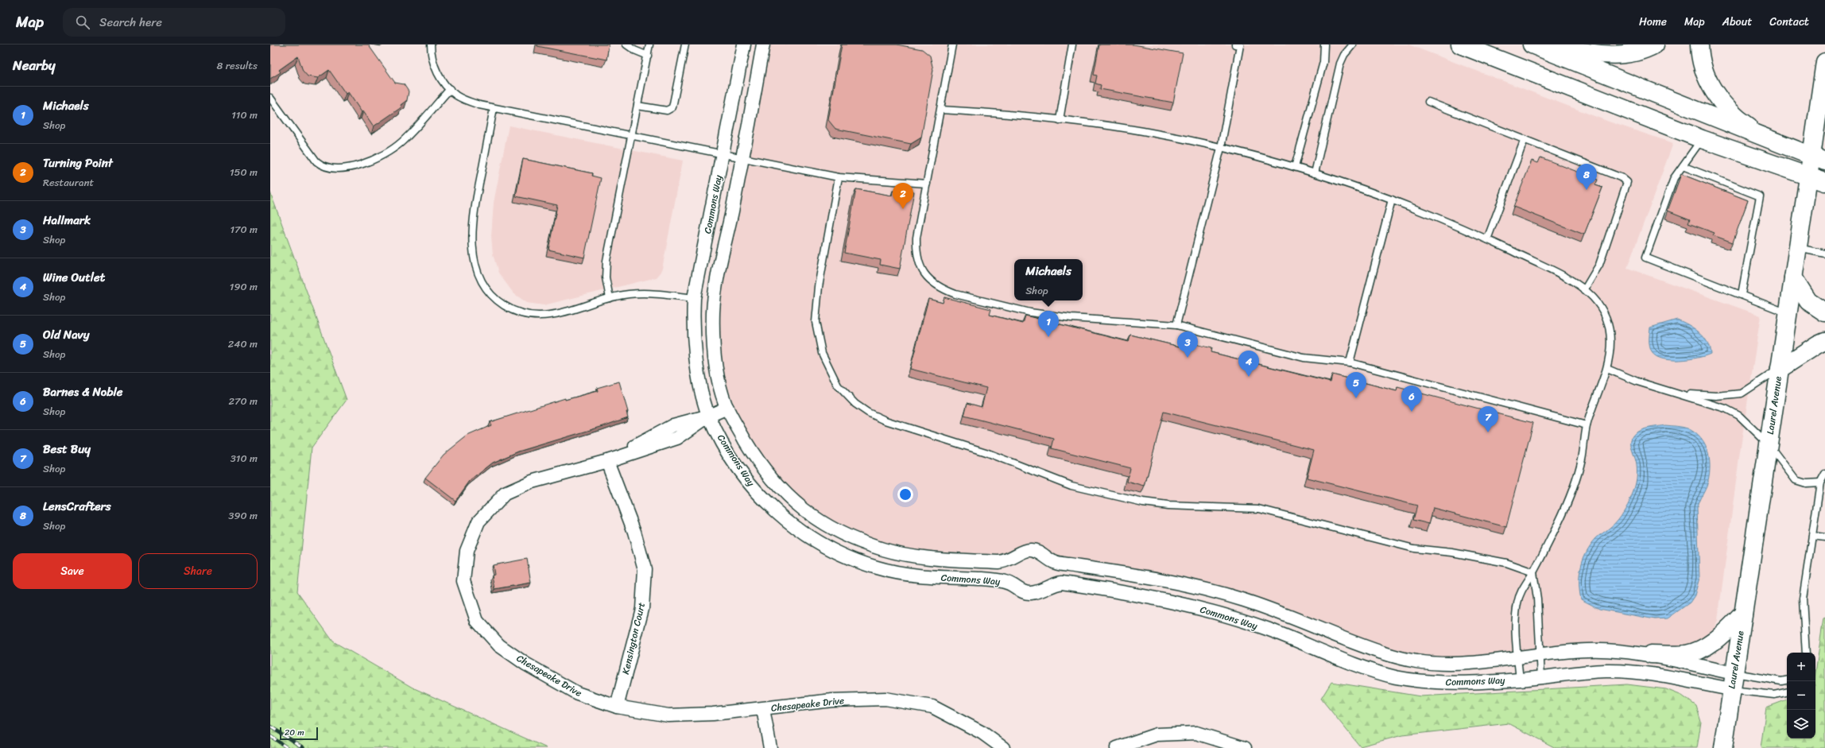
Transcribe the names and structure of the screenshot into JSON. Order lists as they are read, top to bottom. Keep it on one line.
{"streets":{"main road":["Laurel Avenue"],"street":["Commons Way","Kensington Court","Chesapeake Drive"]},"crossings":[["Commons Way","Laurel Avenue"],["Commons Way","Chesapeake Drive"],["Kensington Court","Chesapeake Drive"]],"scale_bar":"20 m","page":{"header":"Map","search":"Search here","nav":["Home","Map","About","Contact"],"heading":["Nearby","8 results"],"list":[{"mark":"1","name":"Michaels","note":"Shop","value":"110 m"},{"mark":"2","name":"Turning Point","note":"Restaurant","value":"150 m"},{"mark":"3","name":"Hallmark","note":"Shop","value":"170 m"},{"mark":"4","name":"Wine Outlet","note":"Shop","value":"190 m"},{"mark":"5","name":"Old Navy","note":"Shop","value":"240 m"},{"mark":"6","name":"Barnes & Noble","note":"Shop","value":"270 m"},{"mark":"7","name":"Best Buy","note":"Shop","value":"310 m"},{"mark":"8","name":"LensCrafters","note":"Shop","value":"390 m"}],"pins":["8","2","1","3","4","5","6","7"],"popup":["Michaels","Shop"],"buttons":["Save","Share"],"map_buttons":["+","−"],"scale":"20 m"}}
